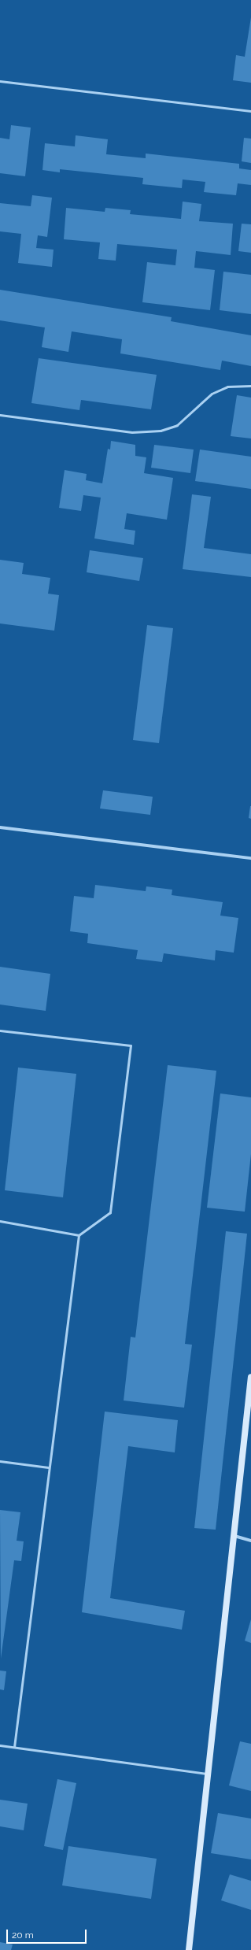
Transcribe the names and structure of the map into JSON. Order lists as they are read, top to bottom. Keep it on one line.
{"scale_bar":"20 m"}
